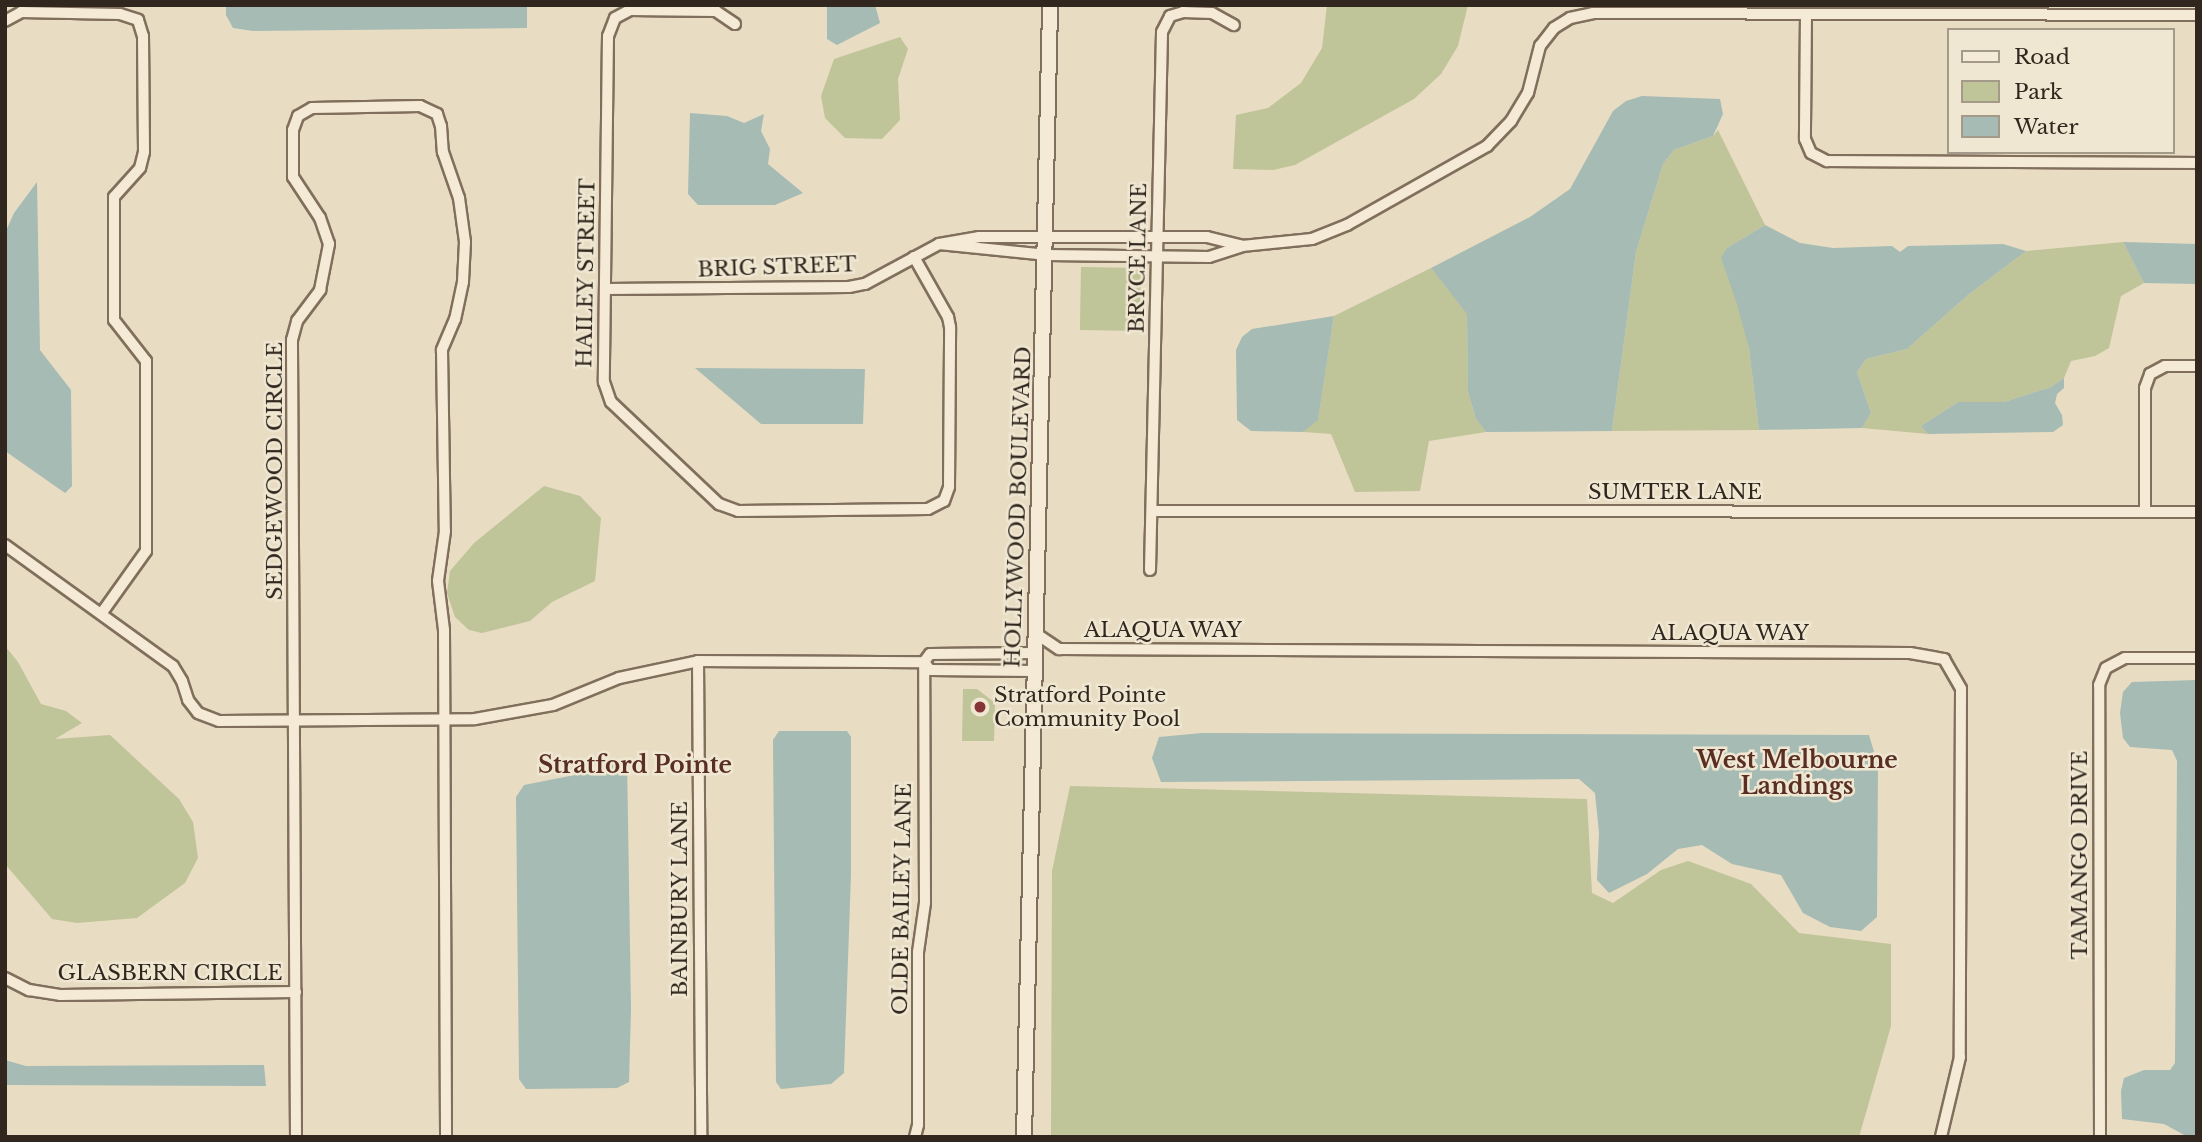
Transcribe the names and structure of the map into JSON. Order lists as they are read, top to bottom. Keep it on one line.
{"streets":{"street":["BRYCE LANE","BRIG STREET","HAILEY STREET","SEDGEWOOD CIRCLE","SUMTER LANE","HOLLYWOOD BOULEVARD","ALAQUA WAY","TAMANGO DRIVE","BAINBURY LANE","OLDE BAILEY LANE","GLASBERN CIRCLE"]},"crossings":[["BRYCE LANE","BRIG STREET"],["BRYCE LANE","SUMTER LANE"],["BRIG STREET","HAILEY STREET"],["BRIG STREET","HOLLYWOOD BOULEVARD"],["SEDGEWOOD CIRCLE","GLASBERN CIRCLE"],["HOLLYWOOD BOULEVARD","ALAQUA WAY"]],"districts":["West Melbourne Landings","Stratford Pointe"],"places":["Stratford Pointe Community Pool"],"legend":["Road","Park","Water"]}
